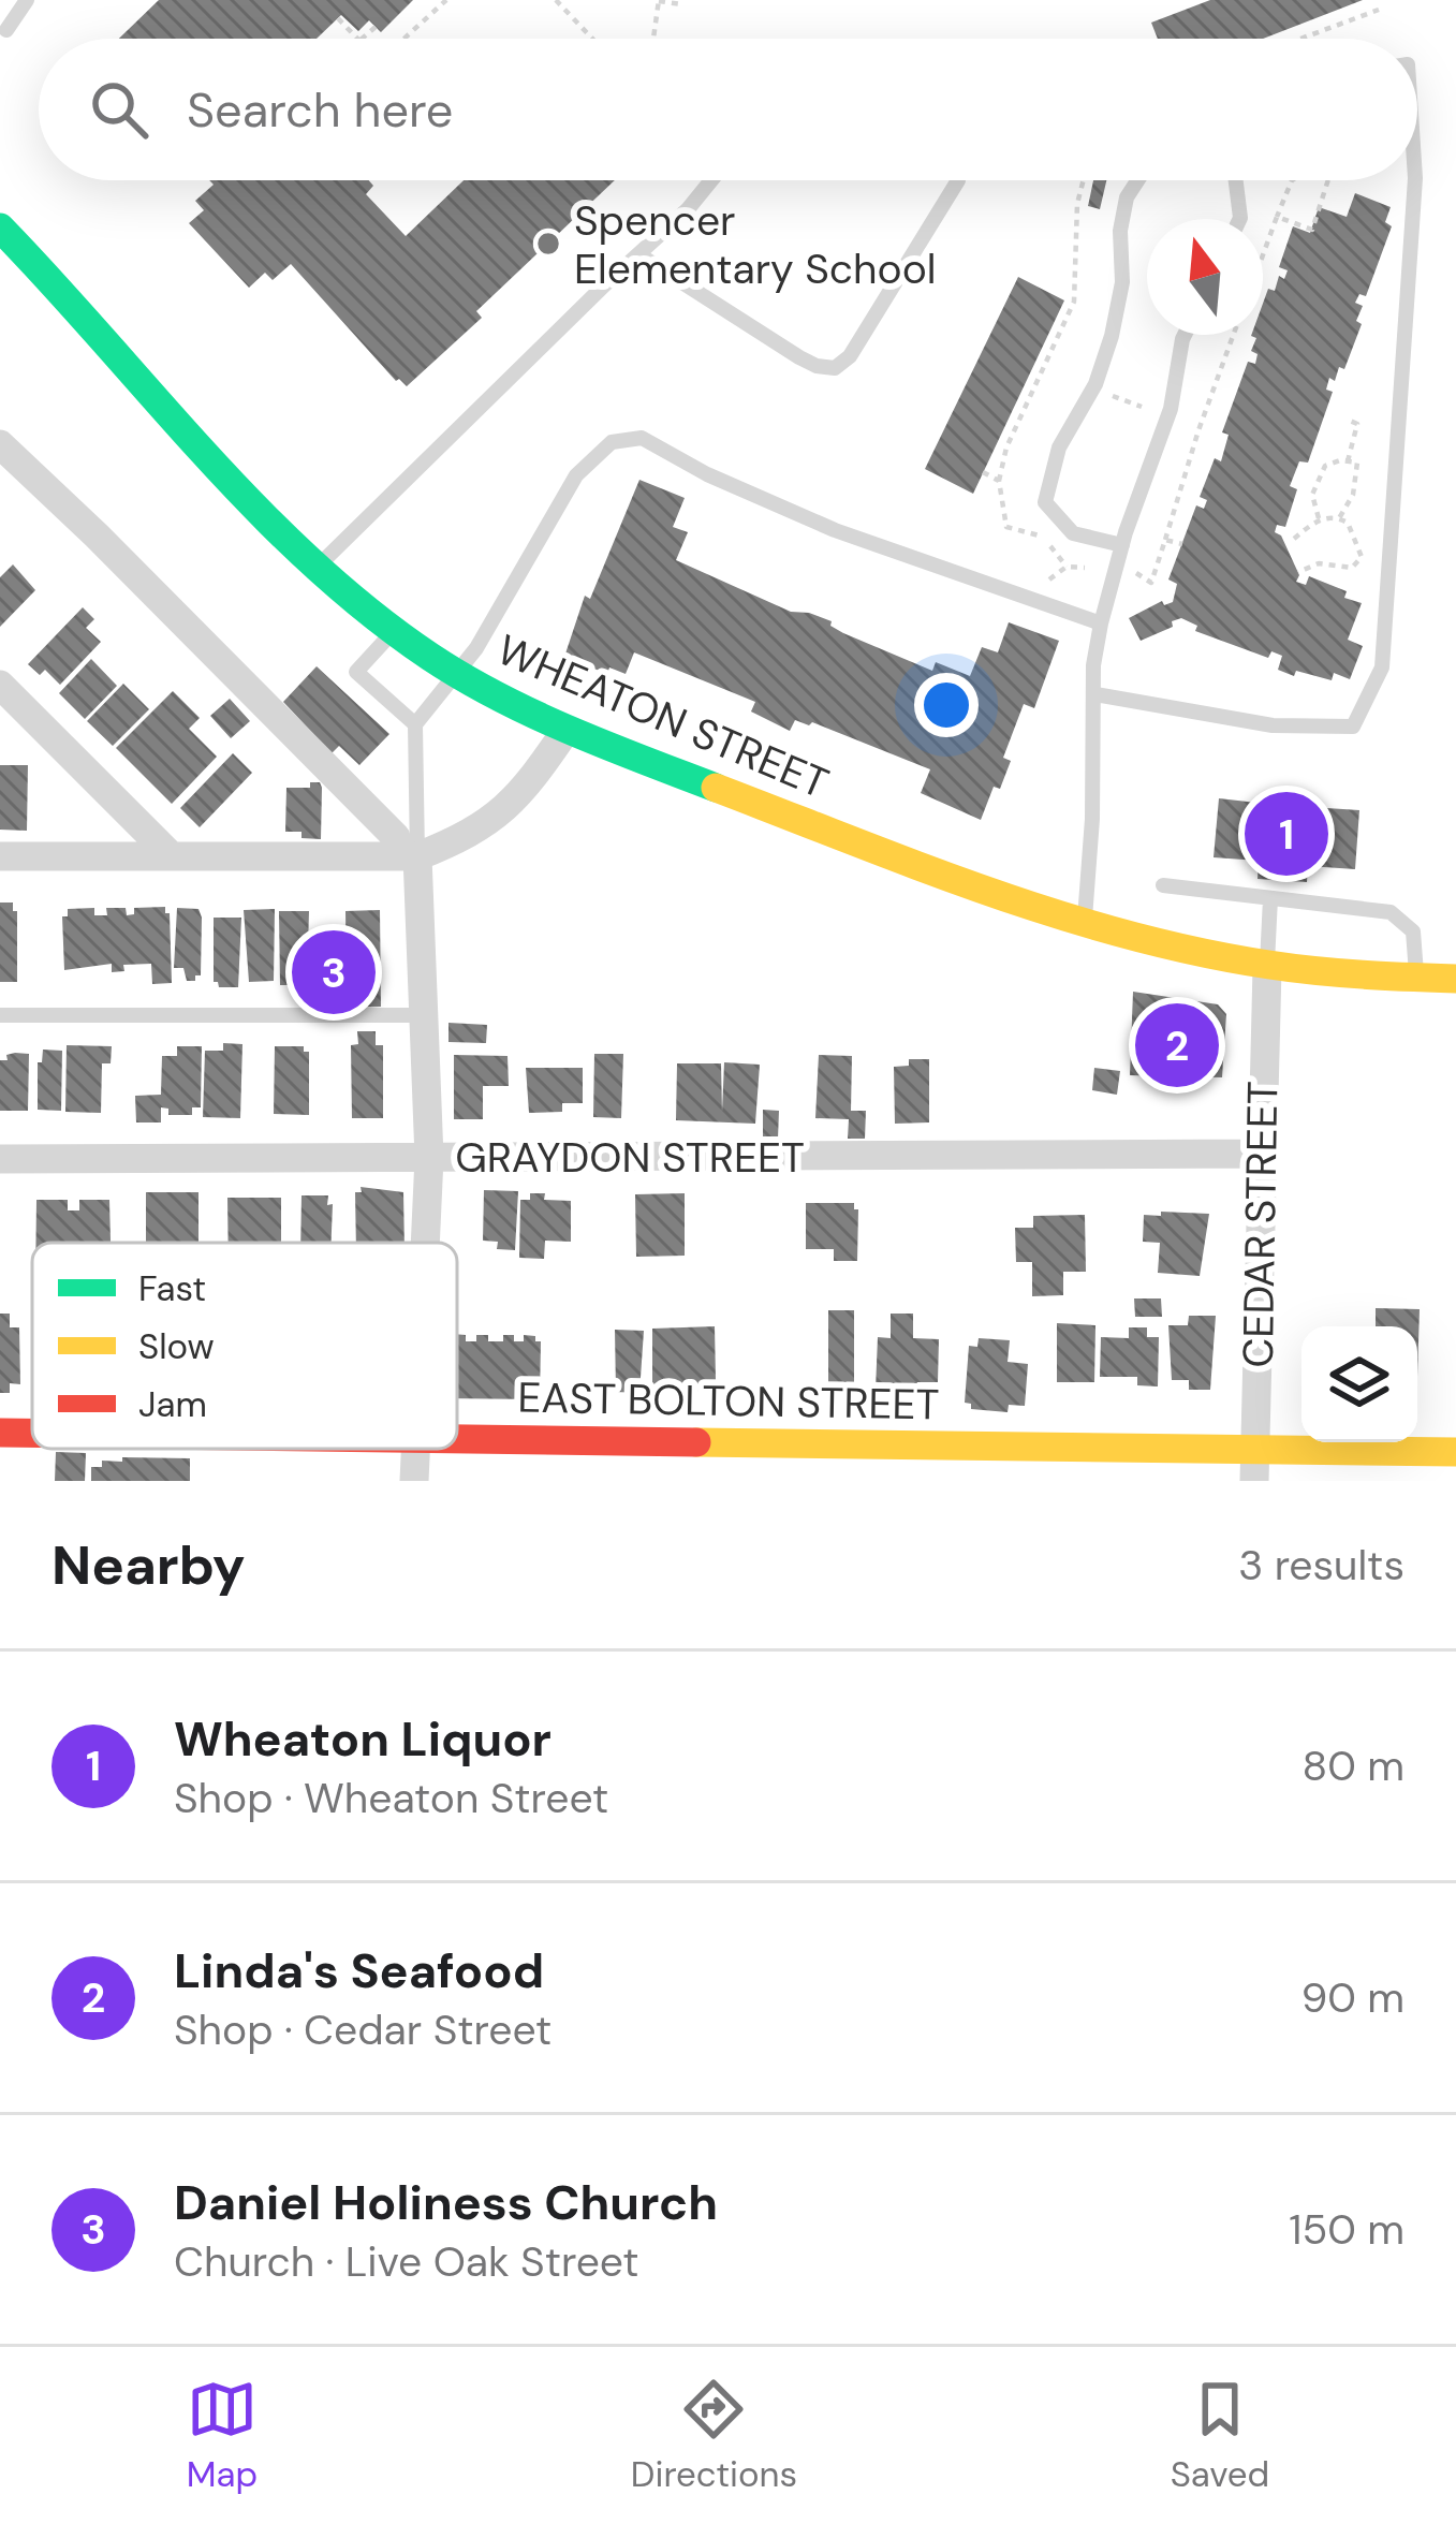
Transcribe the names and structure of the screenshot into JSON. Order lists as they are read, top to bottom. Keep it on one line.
{"streets":{"main road":["WHEATON STREET","EAST BOLTON STREET"],"street":["GRAYDON STREET","CEDAR STREET"]},"crossings":[["WHEATON STREET","CEDAR STREET"],["GRAYDON STREET","CEDAR STREET"],["CEDAR STREET","EAST BOLTON STREET"]],"places":["Spencer Elementary School"],"legend":["Fast","Slow","Jam"],"north":"top","page":{"search":"Search here","pins":["1","3","2"],"heading":["Nearby","3 results"],"list":[{"mark":"1","name":"Wheaton Liquor","note":"Shop · Wheaton Street","value":"80 m"},{"mark":"2","name":"Linda's Seafood","note":"Shop · Cedar Street","value":"90 m"},{"mark":"3","name":"Daniel Holiness Church","note":"Church · Live Oak Street","value":"150 m"}],"nav":["Map","Directions","Saved"]}}
